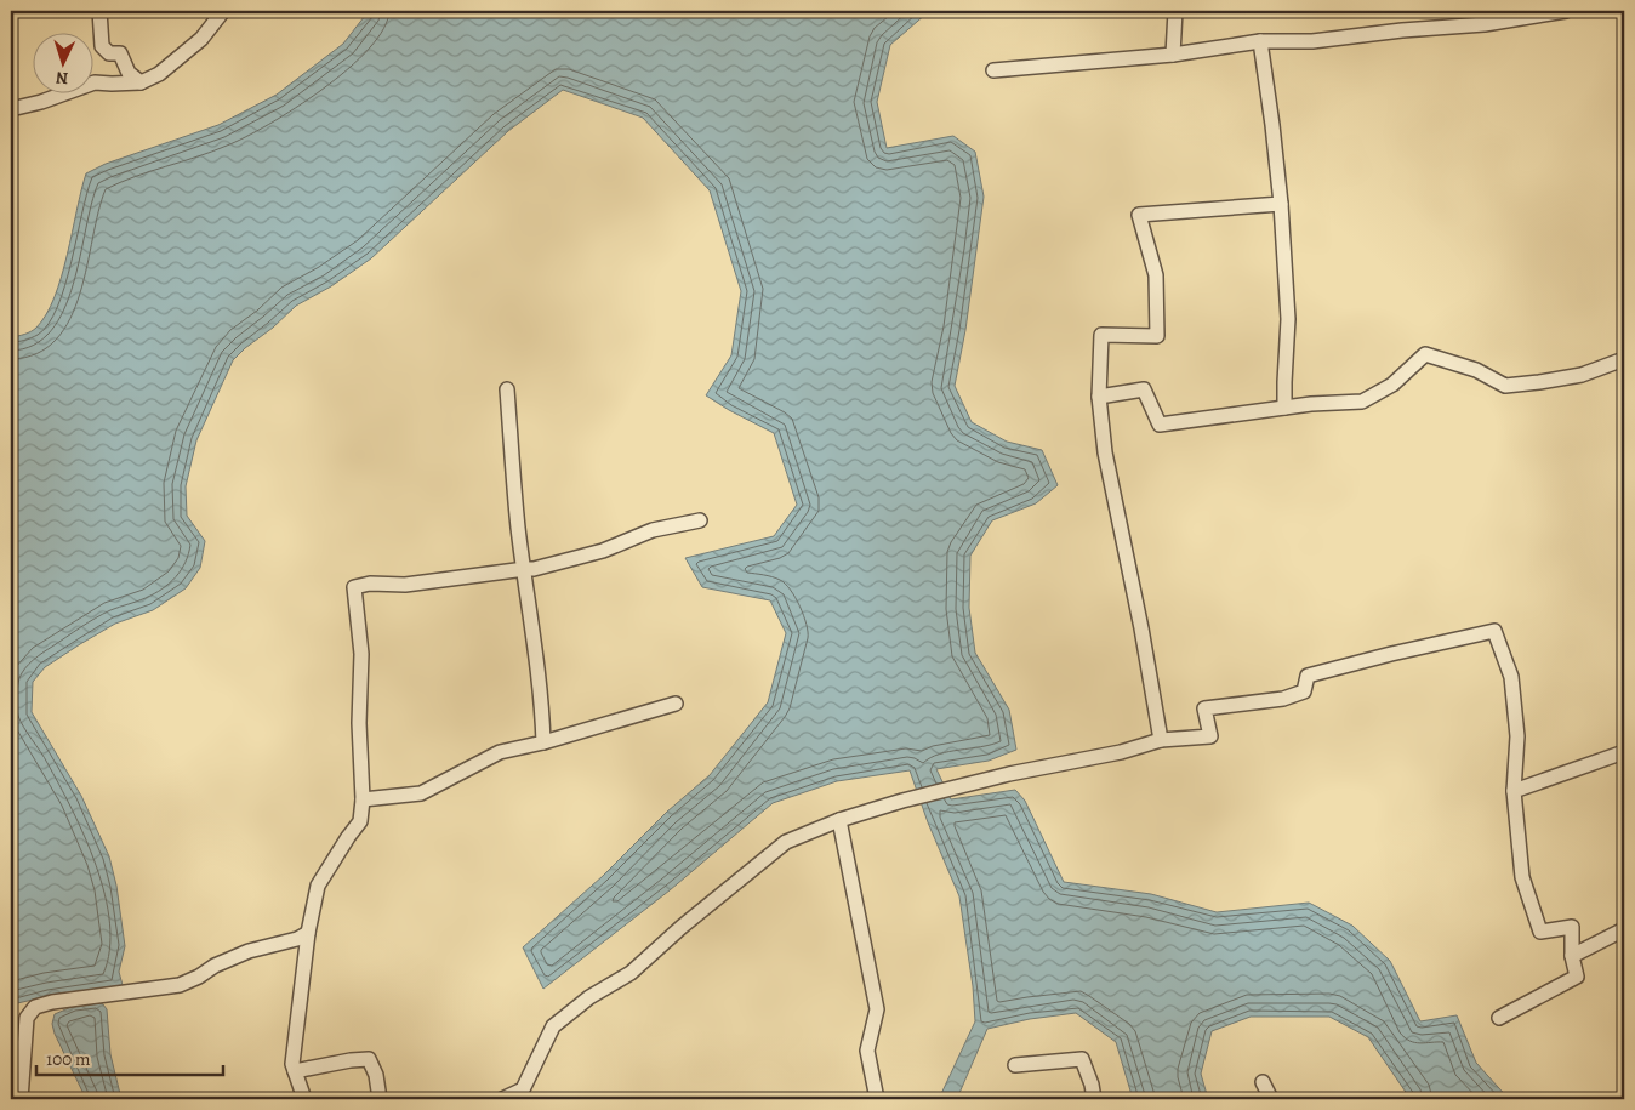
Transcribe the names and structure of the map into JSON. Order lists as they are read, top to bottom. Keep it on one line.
{"scale_bar":"100 m","north":"bottom"}
